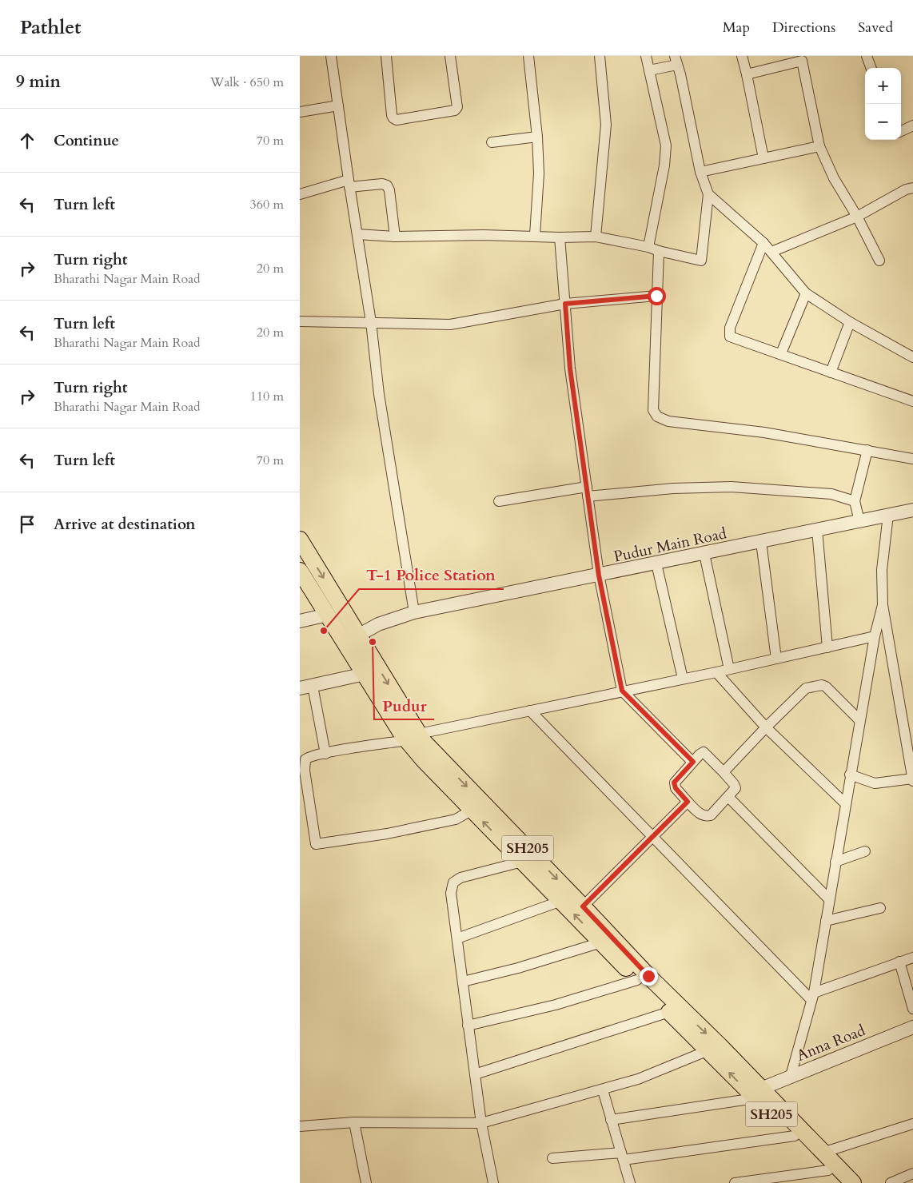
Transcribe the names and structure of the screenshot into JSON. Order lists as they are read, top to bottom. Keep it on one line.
{"streets":{"main road":["SH205"],"street":["Pudur Main Road","Anna Road"]},"crossings":[["SH205","Anna Road"]],"places":["T-1 Police Station","Pudur"],"page":{"header":"Pathlet","nav":["Map","Directions","Saved"],"heading":["9 min","Walk · 650 m"],"map_buttons":["+","−"],"list":[["Continue","70 m"],["Turn left","360 m"],["Turn right","Bharathi Nagar Main Road","20 m"],["Turn left","Bharathi Nagar Main Road","20 m"],["Turn right","Bharathi Nagar Main Road","110 m"],["Turn left","70 m"],"Arrive at destination"]}}
